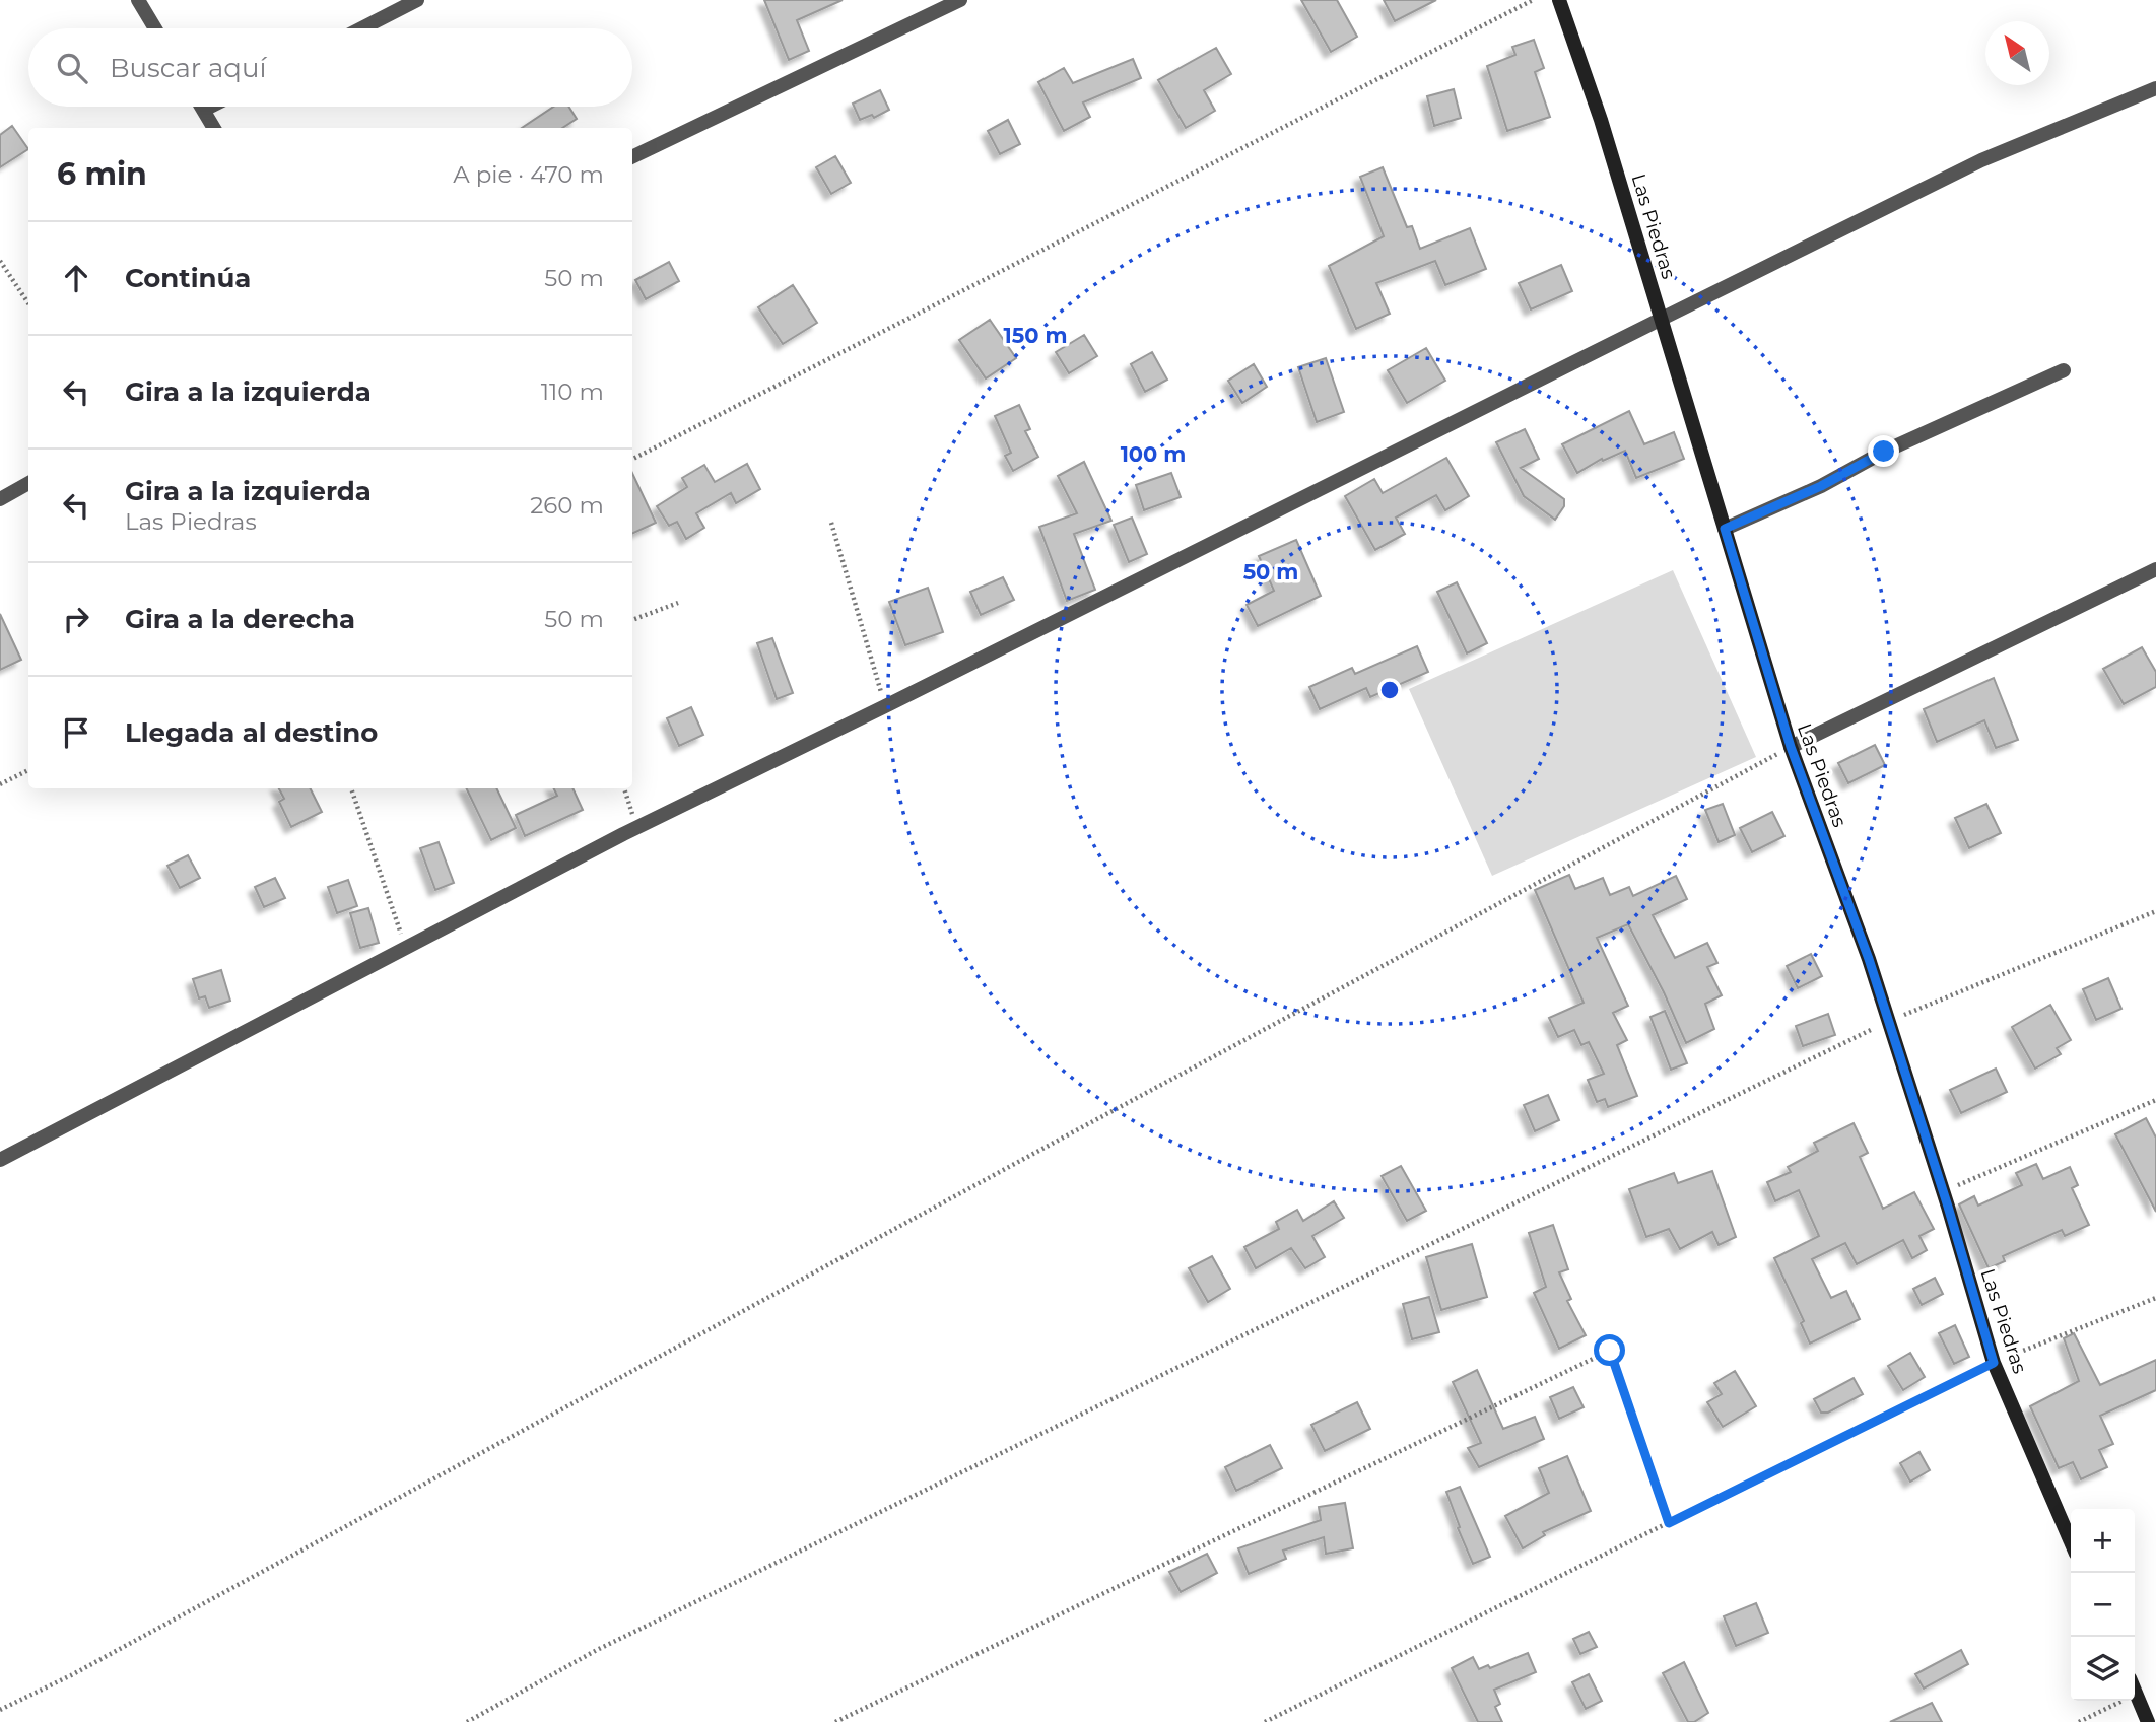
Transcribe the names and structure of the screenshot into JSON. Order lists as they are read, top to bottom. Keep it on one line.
{"streets":{"street":["Las Piedras"]},"north":"top left","page":{"search":"Buscar aquí","heading":["6 min","A pie · 470 m"],"list":[["Continúa","50 m"],["Gira a la izquierda","110 m"],["Gira a la izquierda","Las Piedras","260 m"],["Gira a la derecha","50 m"],"Llegada al destino"],"map_buttons":["+","−"]},"rings":["150 m","100 m","50 m"]}
